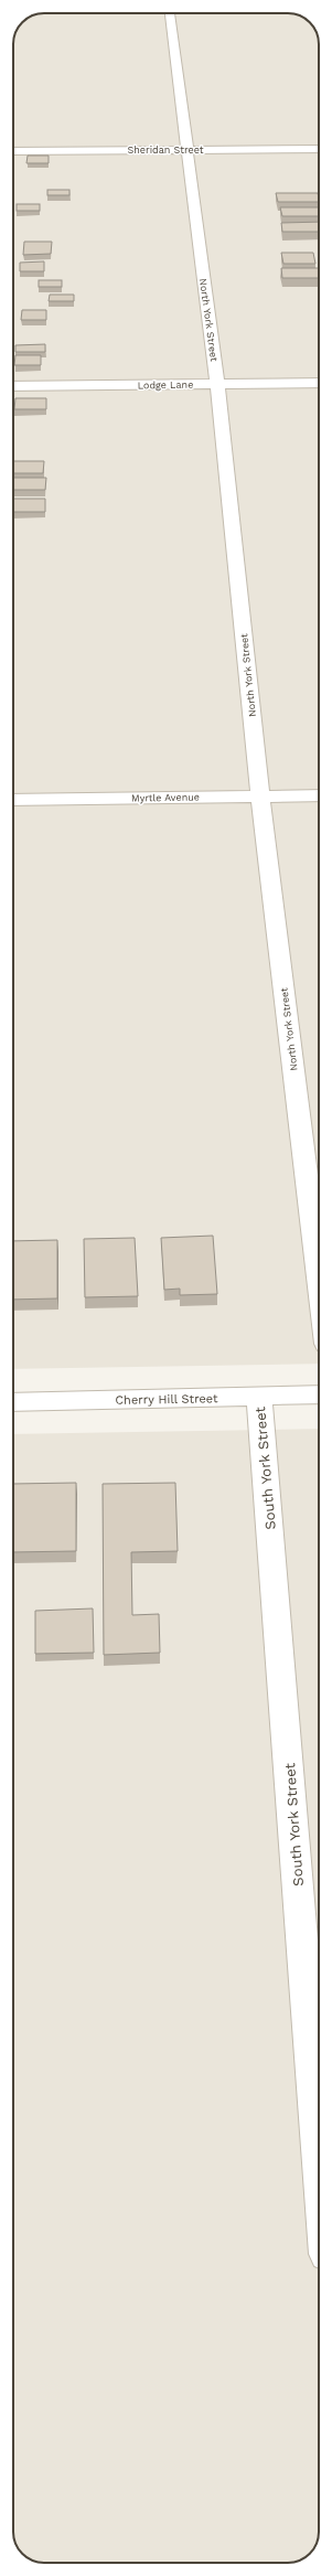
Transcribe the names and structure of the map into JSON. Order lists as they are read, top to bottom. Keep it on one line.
{"streets":{"street":["Sheridan Street","North York Street","Lodge Lane","Myrtle Avenue","Cherry Hill Street","South York Street"]},"crossings":[["Sheridan Street","North York Street"],["North York Street","Lodge Lane"],["North York Street","Myrtle Avenue"],["Cherry Hill Street","South York Street"]]}
